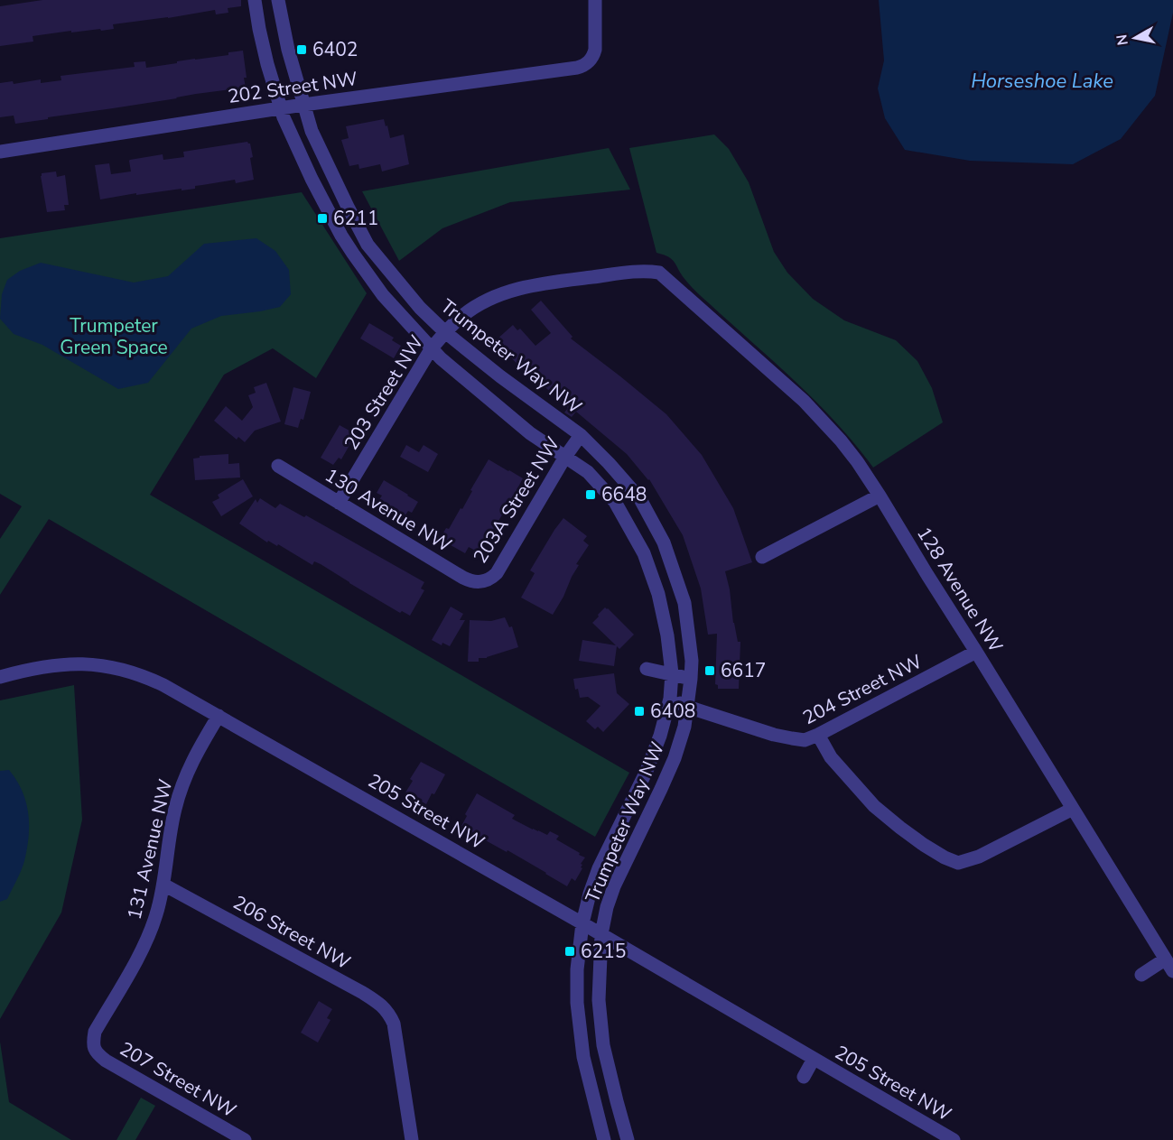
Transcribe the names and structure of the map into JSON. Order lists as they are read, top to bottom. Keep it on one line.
{"streets":{"street":["202 Street NW","Trumpeter Way NW","203 Street NW","203A Street NW","130 Avenue NW","128 Avenue NW","204 Street NW","205 Street NW","131 Avenue NW","206 Street NW","207 Street NW"]},"crossings":[["202 Street NW","Trumpeter Way NW"],["Trumpeter Way NW","203 Street NW"],["Trumpeter Way NW","203A Street NW"],["Trumpeter Way NW","204 Street NW"],["Trumpeter Way NW","205 Street NW"],["203 Street NW","130 Avenue NW"],["203 Street NW","128 Avenue NW"],["203A Street NW","130 Avenue NW"],["128 Avenue NW","204 Street NW"],["205 Street NW","131 Avenue NW"],["131 Avenue NW","206 Street NW"],["131 Avenue NW","207 Street NW"]],"water":["Horseshoe Lake"],"parks":["Trumpeter Green Space"],"places":{"transit":["6402","6211","6648","6617","6408","6215"]},"north":"left"}
